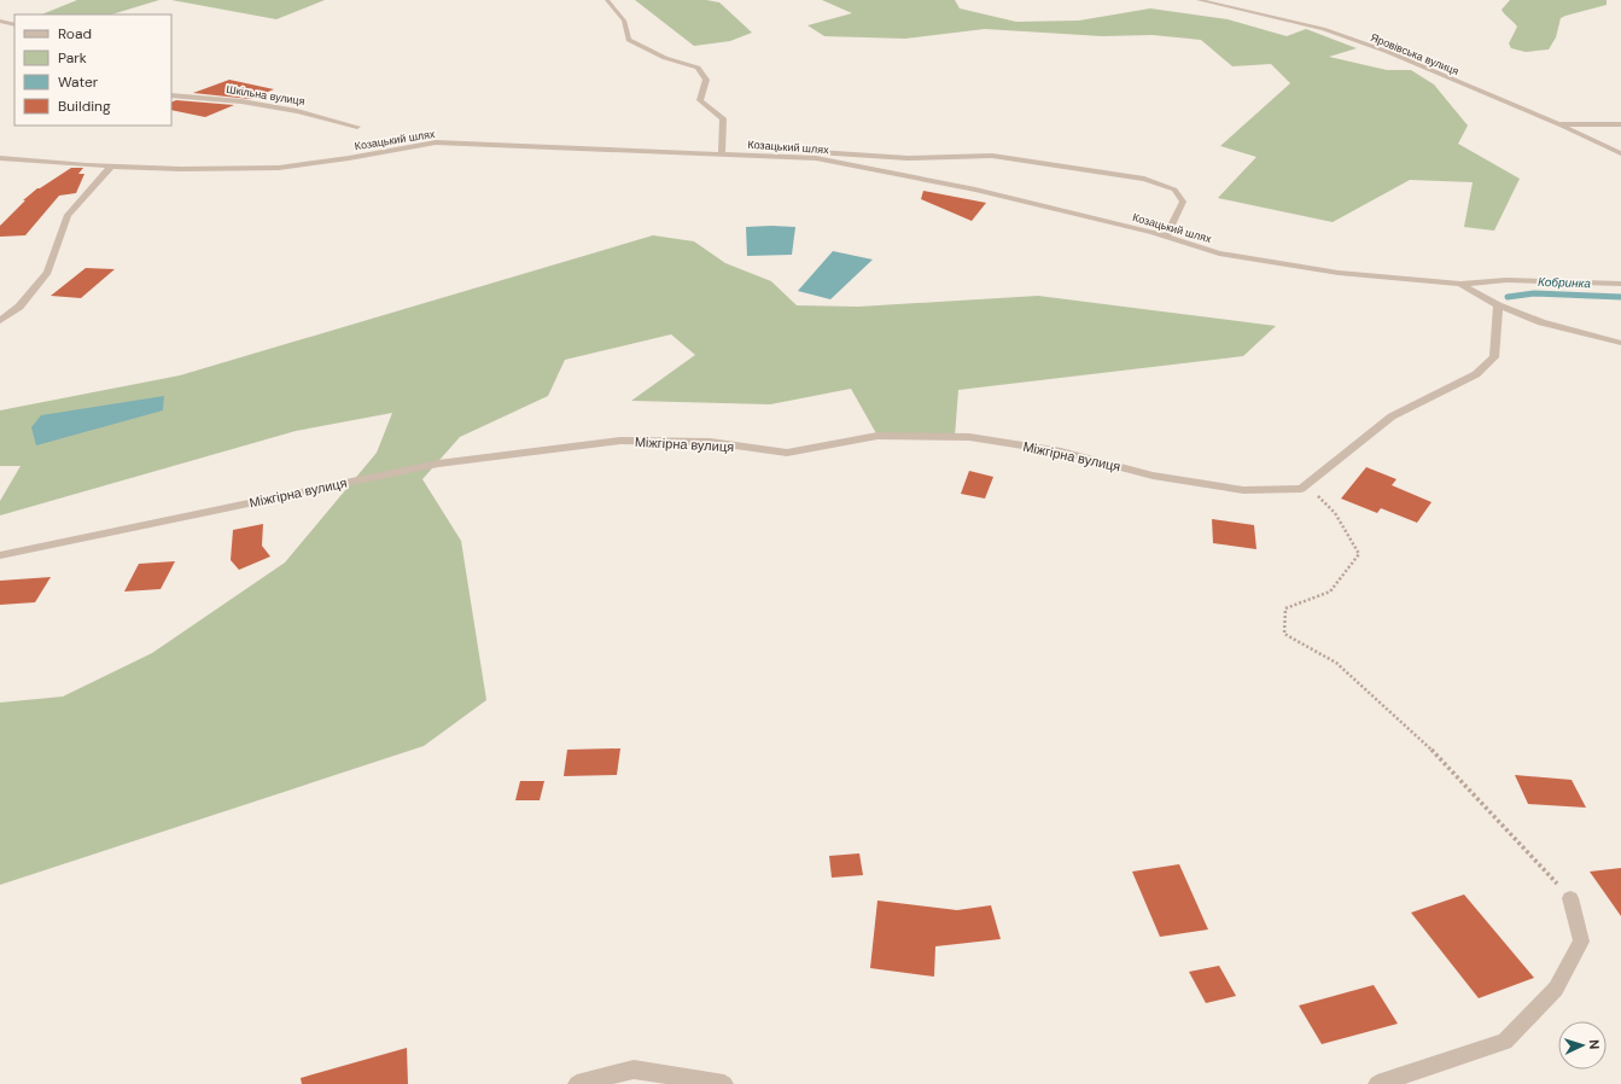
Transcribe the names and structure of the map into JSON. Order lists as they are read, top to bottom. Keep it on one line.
{"streets":{"street":["Яровівська вулиця","Шкільна вулиця","Козацький шлях","Міжгірна вулиця"]},"water":["Кобринка"],"legend":["Road","Park","Water","Building"],"north":"right"}
